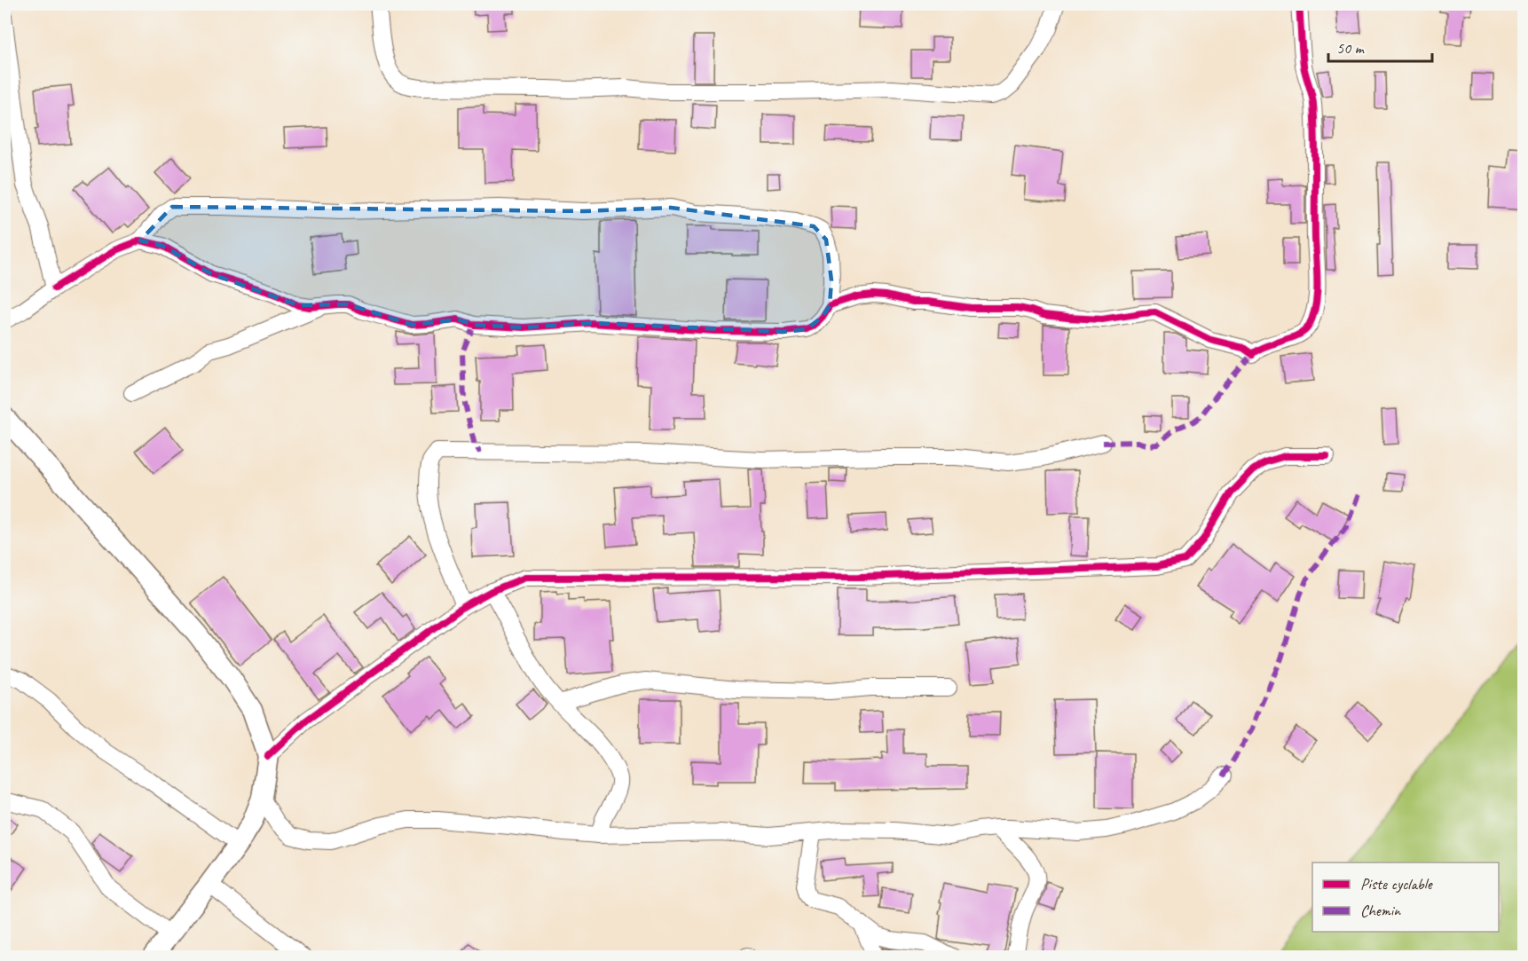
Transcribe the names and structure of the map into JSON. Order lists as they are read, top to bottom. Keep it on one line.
{"legend":["Piste cyclable","Chemin"],"scale_bar":"50 m"}
